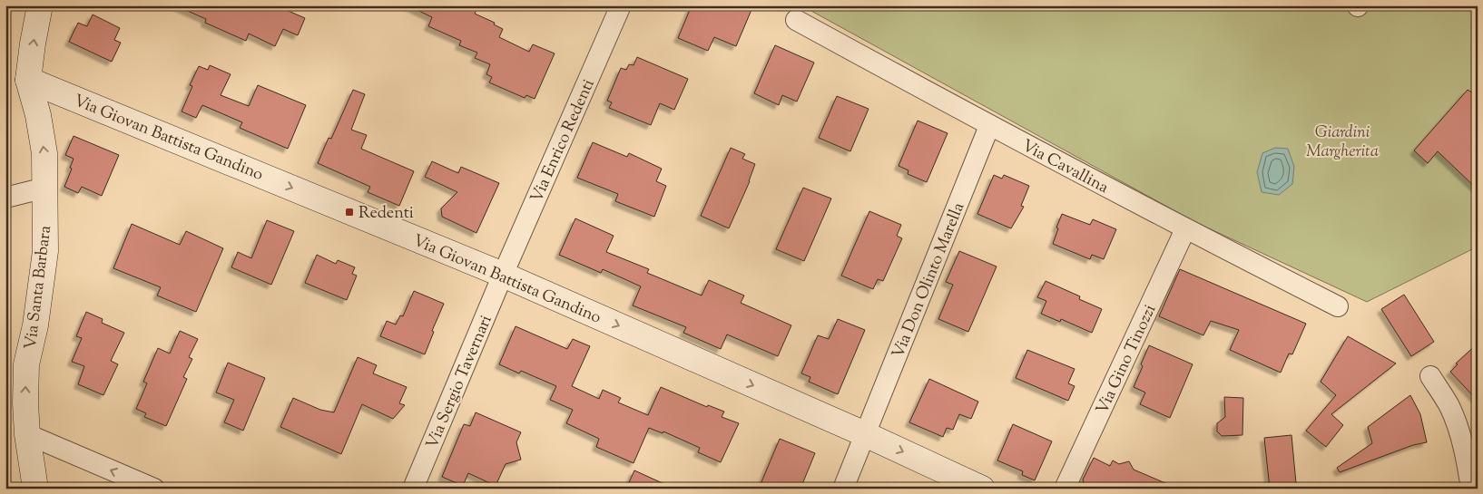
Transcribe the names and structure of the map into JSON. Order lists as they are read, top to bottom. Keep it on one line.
{"streets":{"street":["Via Giovan Battista Gandino","Via Enrico Redenti","Via Cavallina","Via Don Olinto Marella","Via Santa Barbara","Via Gino Tinozzi","Via Sergio Tavernari"]},"crossings":[["Via Giovan Battista Gandino","Via Enrico Redenti"],["Via Giovan Battista Gandino","Via Don Olinto Marella"],["Via Giovan Battista Gandino","Via Santa Barbara"],["Via Giovan Battista Gandino","Via Sergio Tavernari"],["Via Enrico Redenti","Via Sergio Tavernari"],["Via Cavallina","Via Don Olinto Marella"],["Via Cavallina","Via Gino Tinozzi"]],"one_way":["Via Giovan Battista Gandino","Via Santa Barbara"],"parks":["Giardini Margherita"],"places":{"transit":["Redenti"]}}
